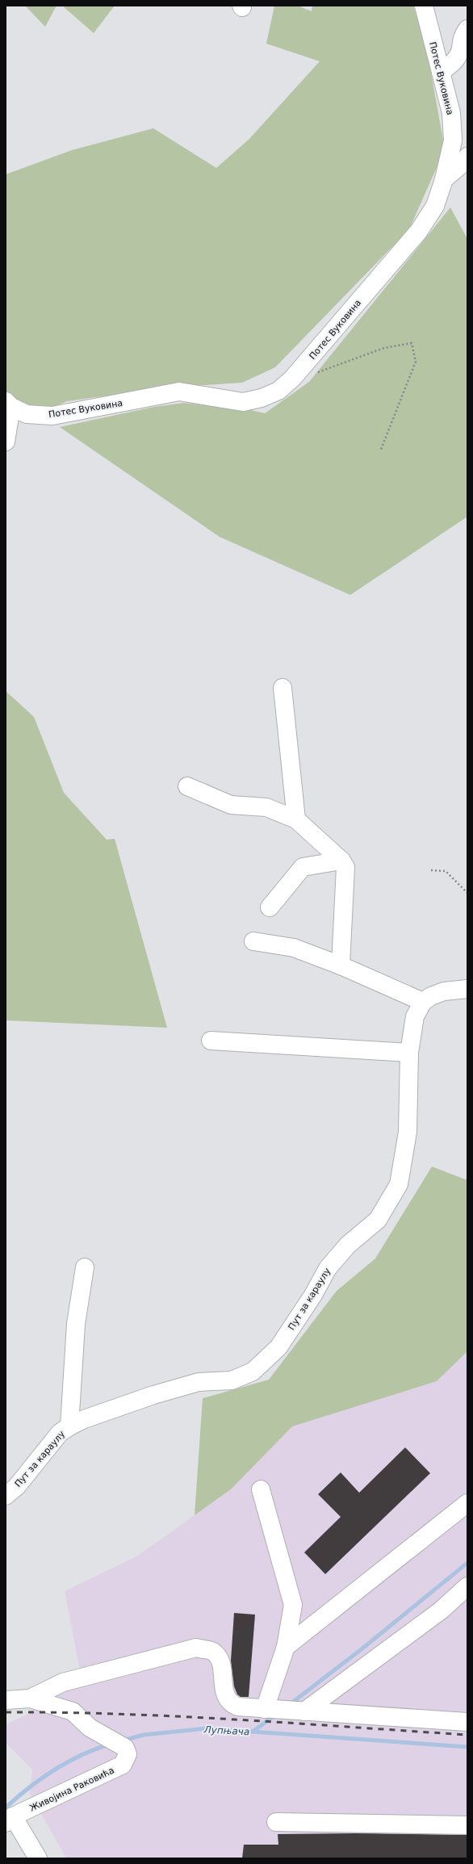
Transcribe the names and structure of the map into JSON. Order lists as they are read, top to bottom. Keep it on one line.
{"streets":{"street":["Потес Вуковина","Пут за караулу","Живојина Раковића"]},"water":["Лупњача"]}
